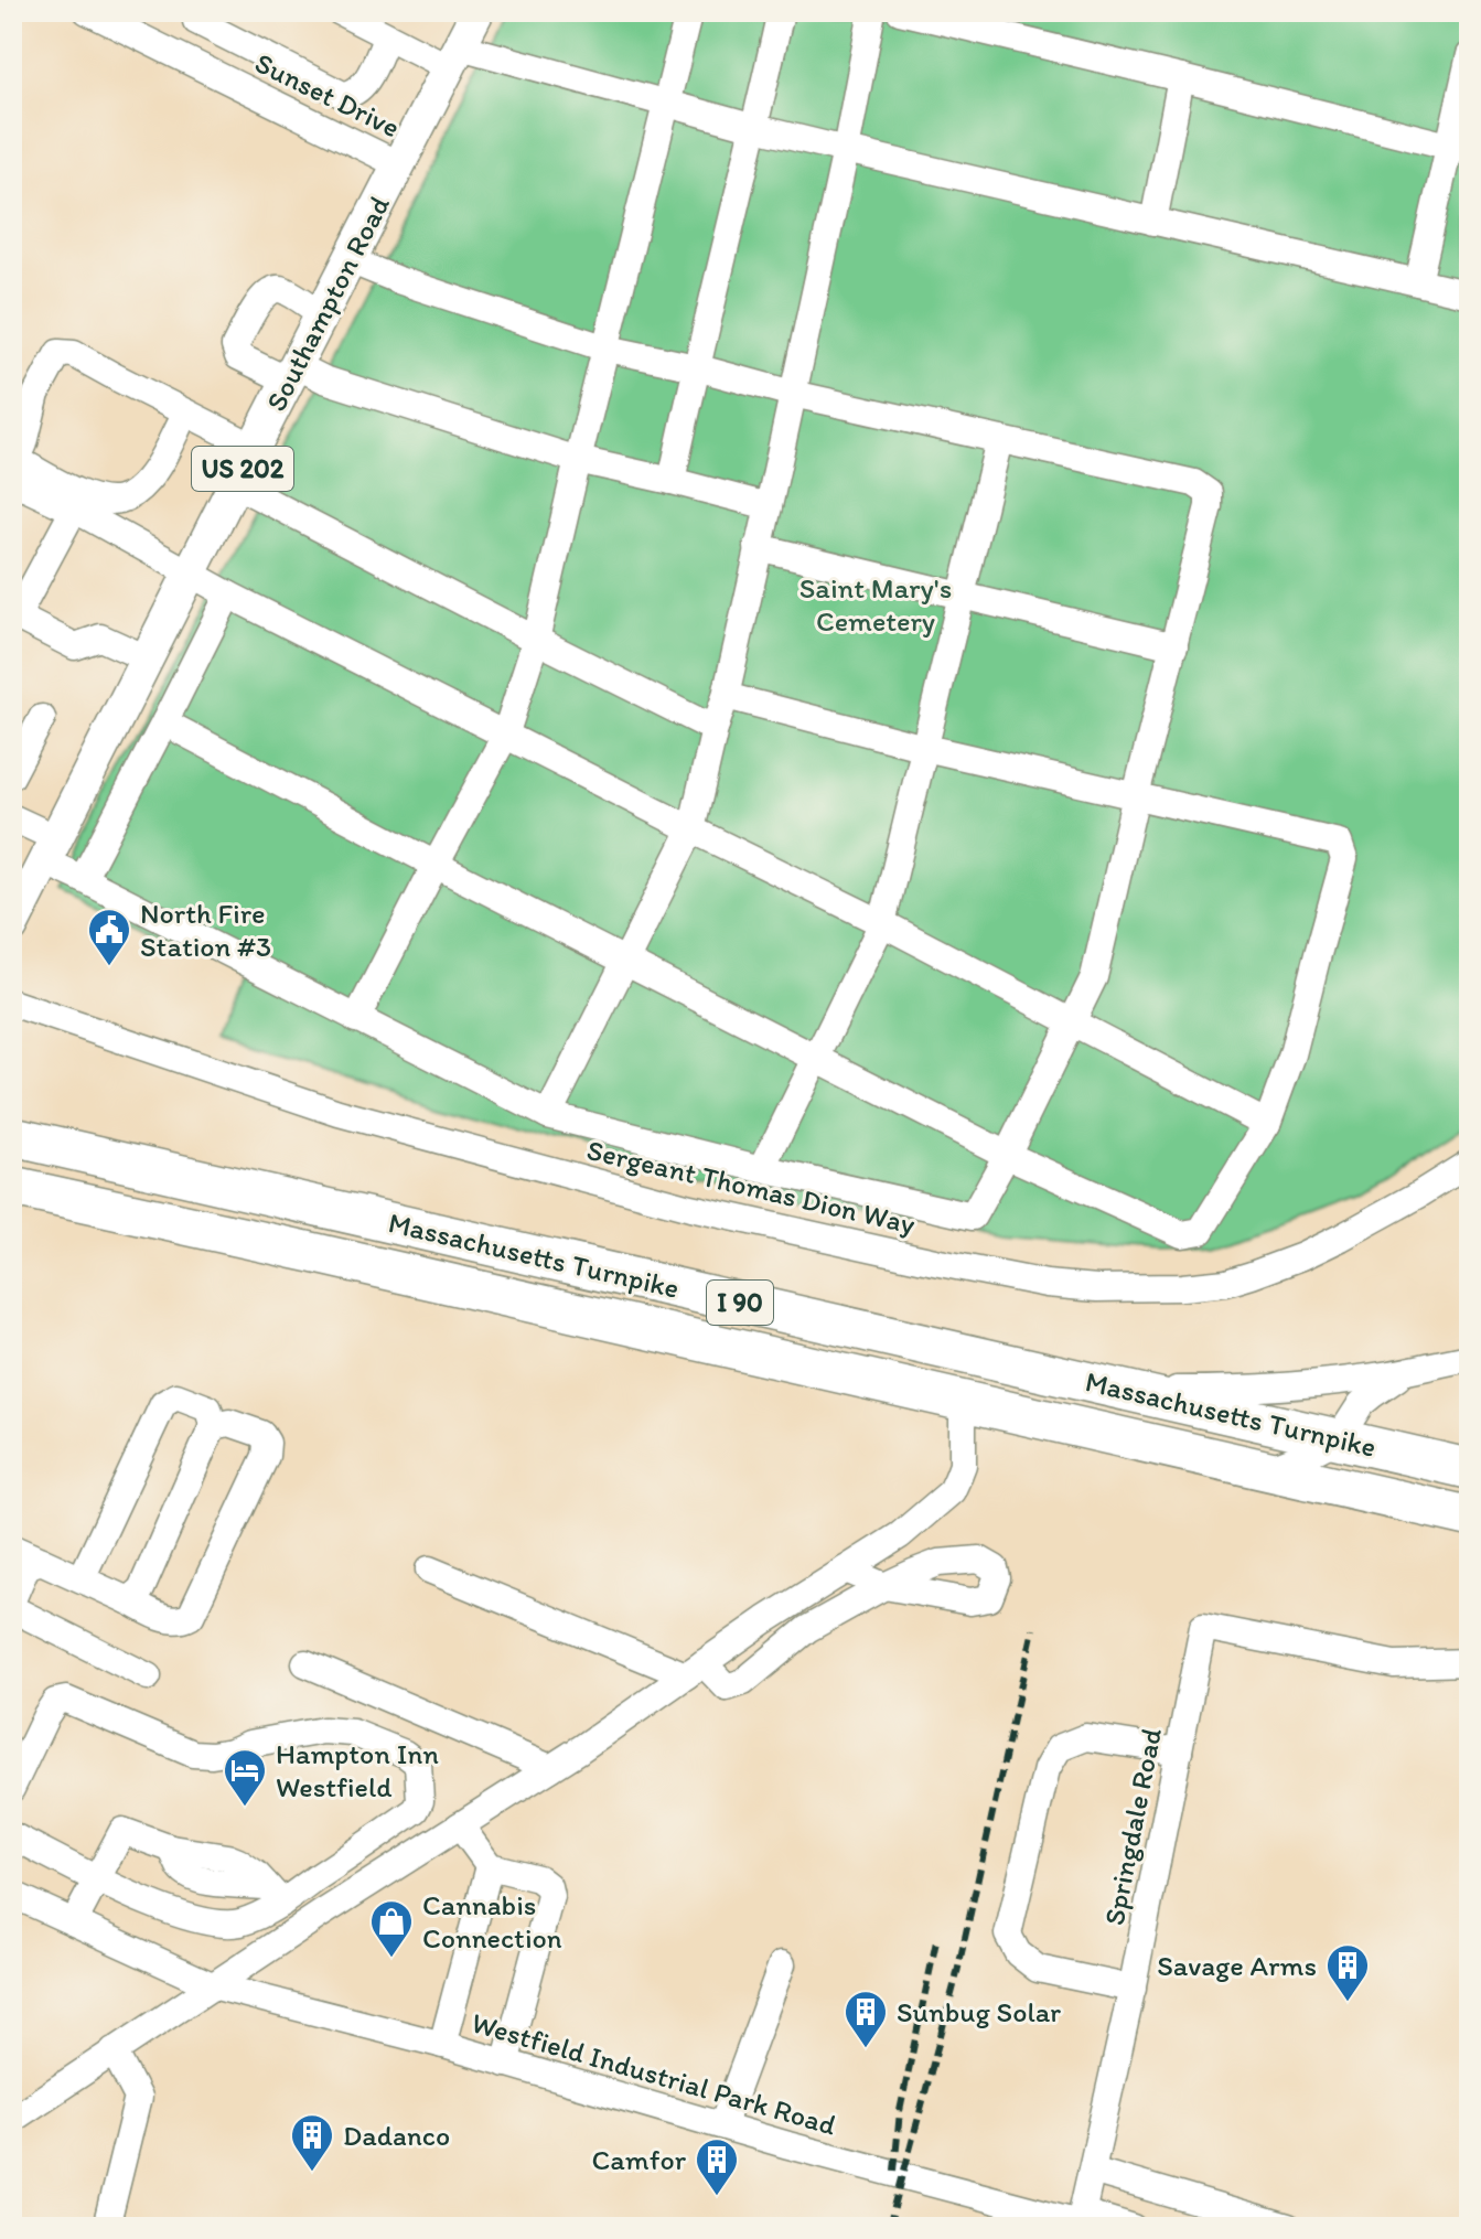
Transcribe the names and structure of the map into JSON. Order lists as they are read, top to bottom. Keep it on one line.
{"streets":{"highway":["Massachusetts Turnpike","I 90"],"main road":["Southampton Road","US 202"],"street":["Sunset Drive","Sergeant Thomas Dion Way","Springdale Road","Westfield Industrial Park Road"]},"crossings":[["Sunset Drive","Southampton Road"],["Springdale Road","Westfield Industrial Park Road"]],"parks":["Saint Mary's Cemetery"],"places":{"public building":["North Fire Station #3"],"hotel":["Hampton Inn Westfield"],"shop":["Cannabis Connection"],"building":["Savage Arms","Sunbug Solar","Dadanco","Camfor"]}}
